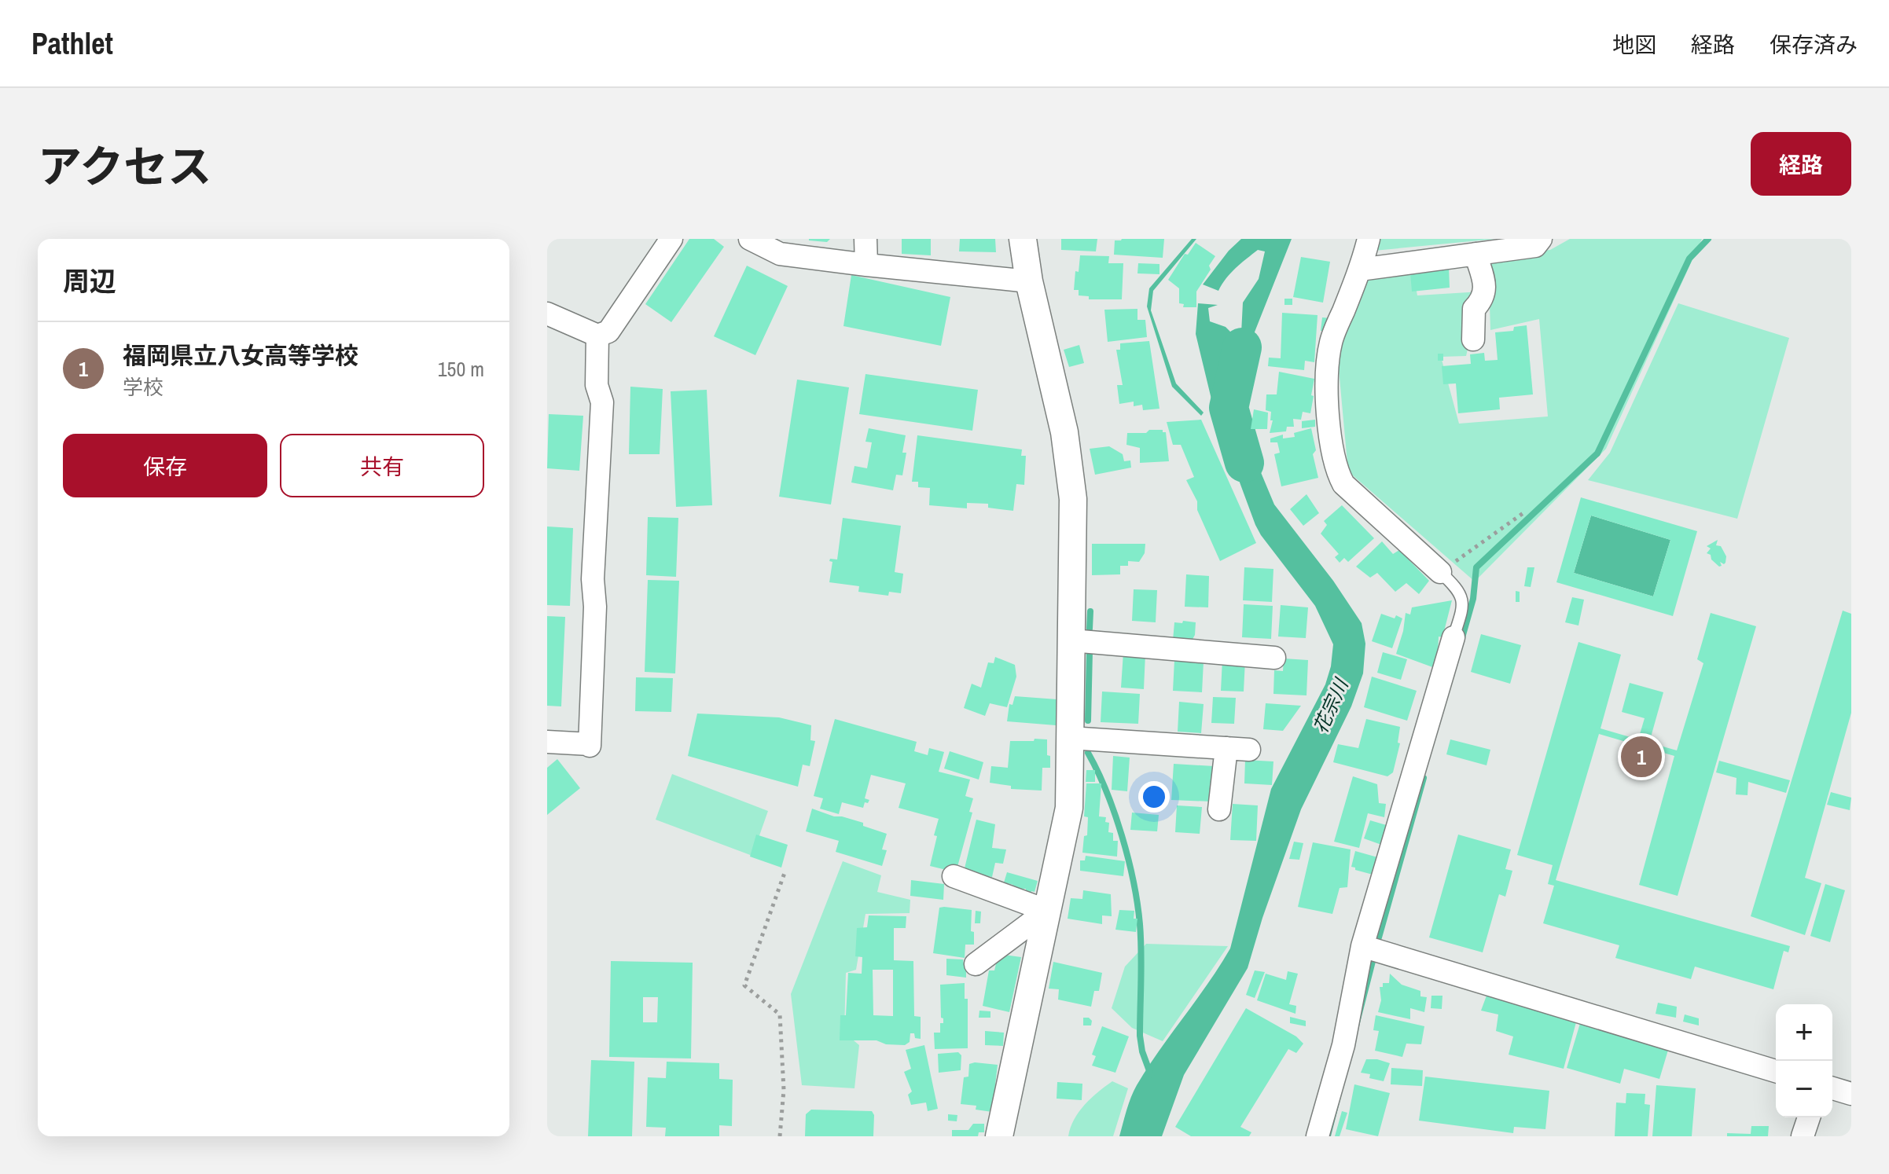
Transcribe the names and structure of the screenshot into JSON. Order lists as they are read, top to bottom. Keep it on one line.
{"water":["花宗川"],"page":{"header":"Pathlet","nav":["地図","経路","保存済み"],"title":"アクセス","buttons":["経路",["保存","共有"]],"heading":"周辺","list":[{"mark":"1","name":"福岡県立八女高等学校","note":"学校","value":"150 m"}],"pins":"1","map_buttons":["+","−"]}}
